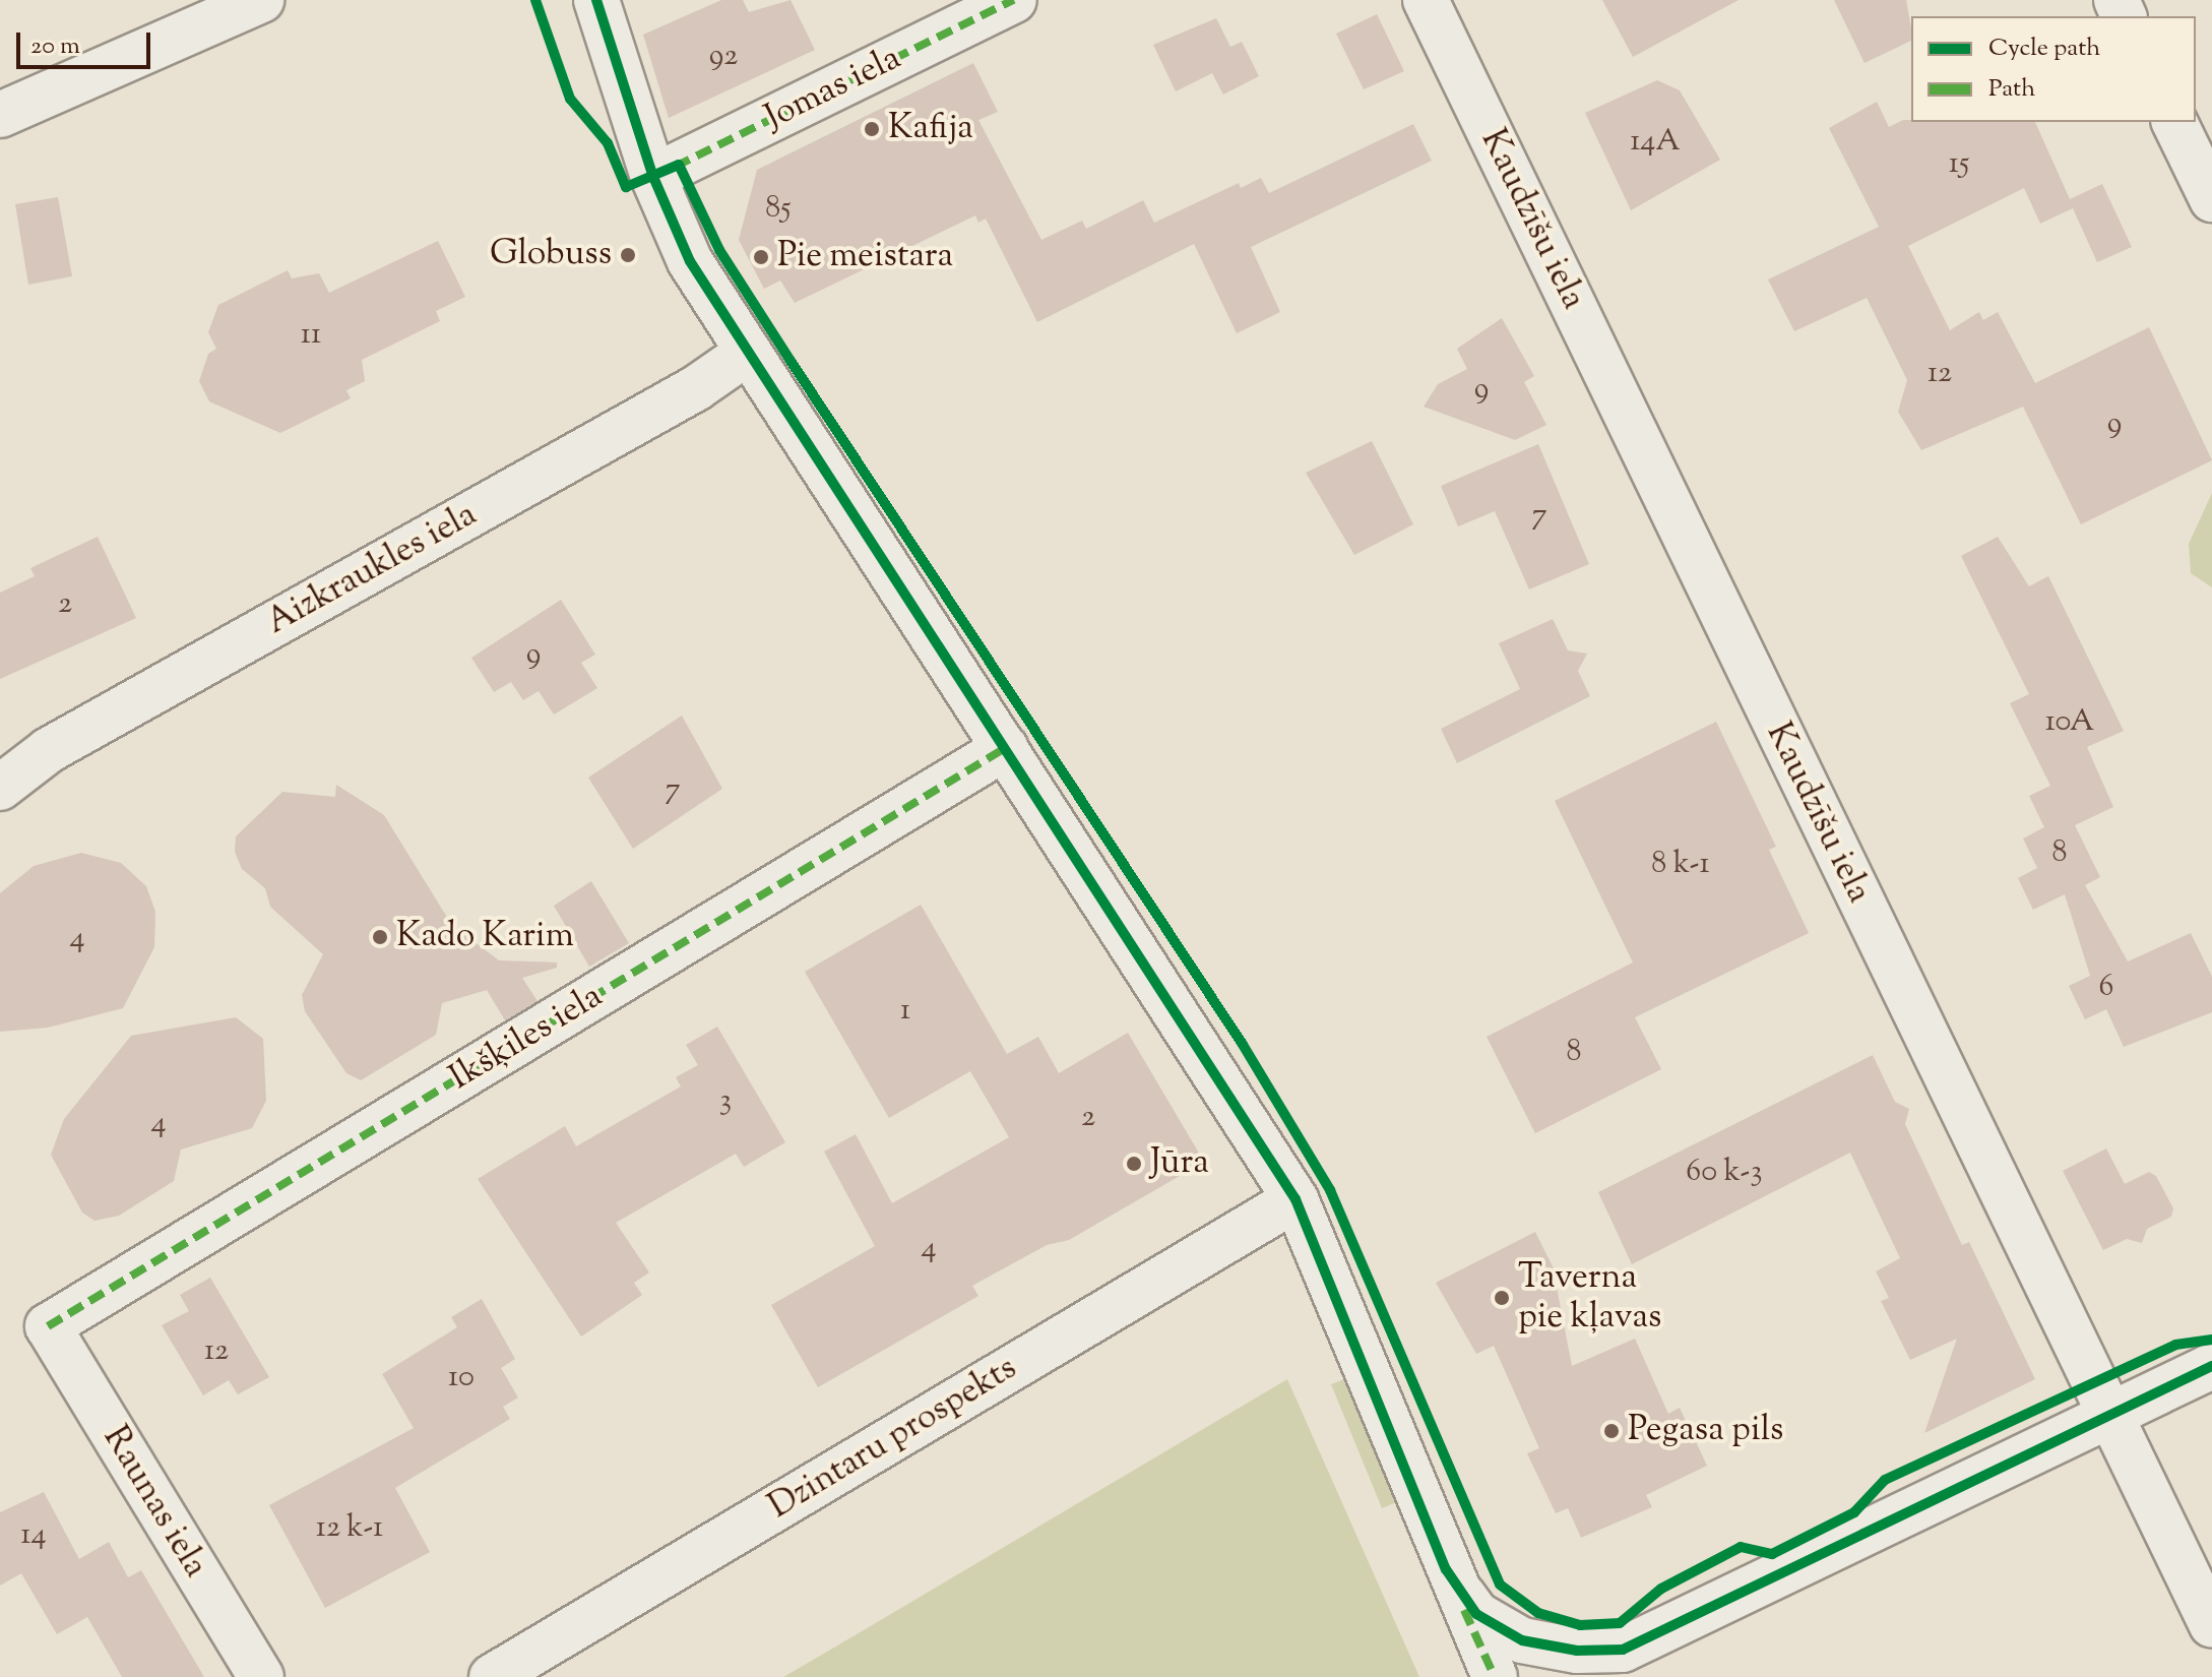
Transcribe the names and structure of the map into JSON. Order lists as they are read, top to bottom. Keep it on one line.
{"streets":{"street":["Jomas iela","Kaudzīšu iela","Aizkraukles iela","Ikšķiles iela","Dzintaru prospekts","Raunas iela"]},"crossings":[["Ikšķiles iela","Raunas iela"]],"places":["Kafija","Globuss","Pie meistara","Kado Karim","Jūra","Taverna pie kļavas","Pegasa pils"],"house_numbers":["92","14A","15","85","11","12","9","9","7","2","9","10A","7","8","8 k-1","4","6","1","8","3","2","4","60 k-3","4","12","10","12 k-1","14"],"legend":["Cycle path","Path"],"scale_bar":"20 m"}
